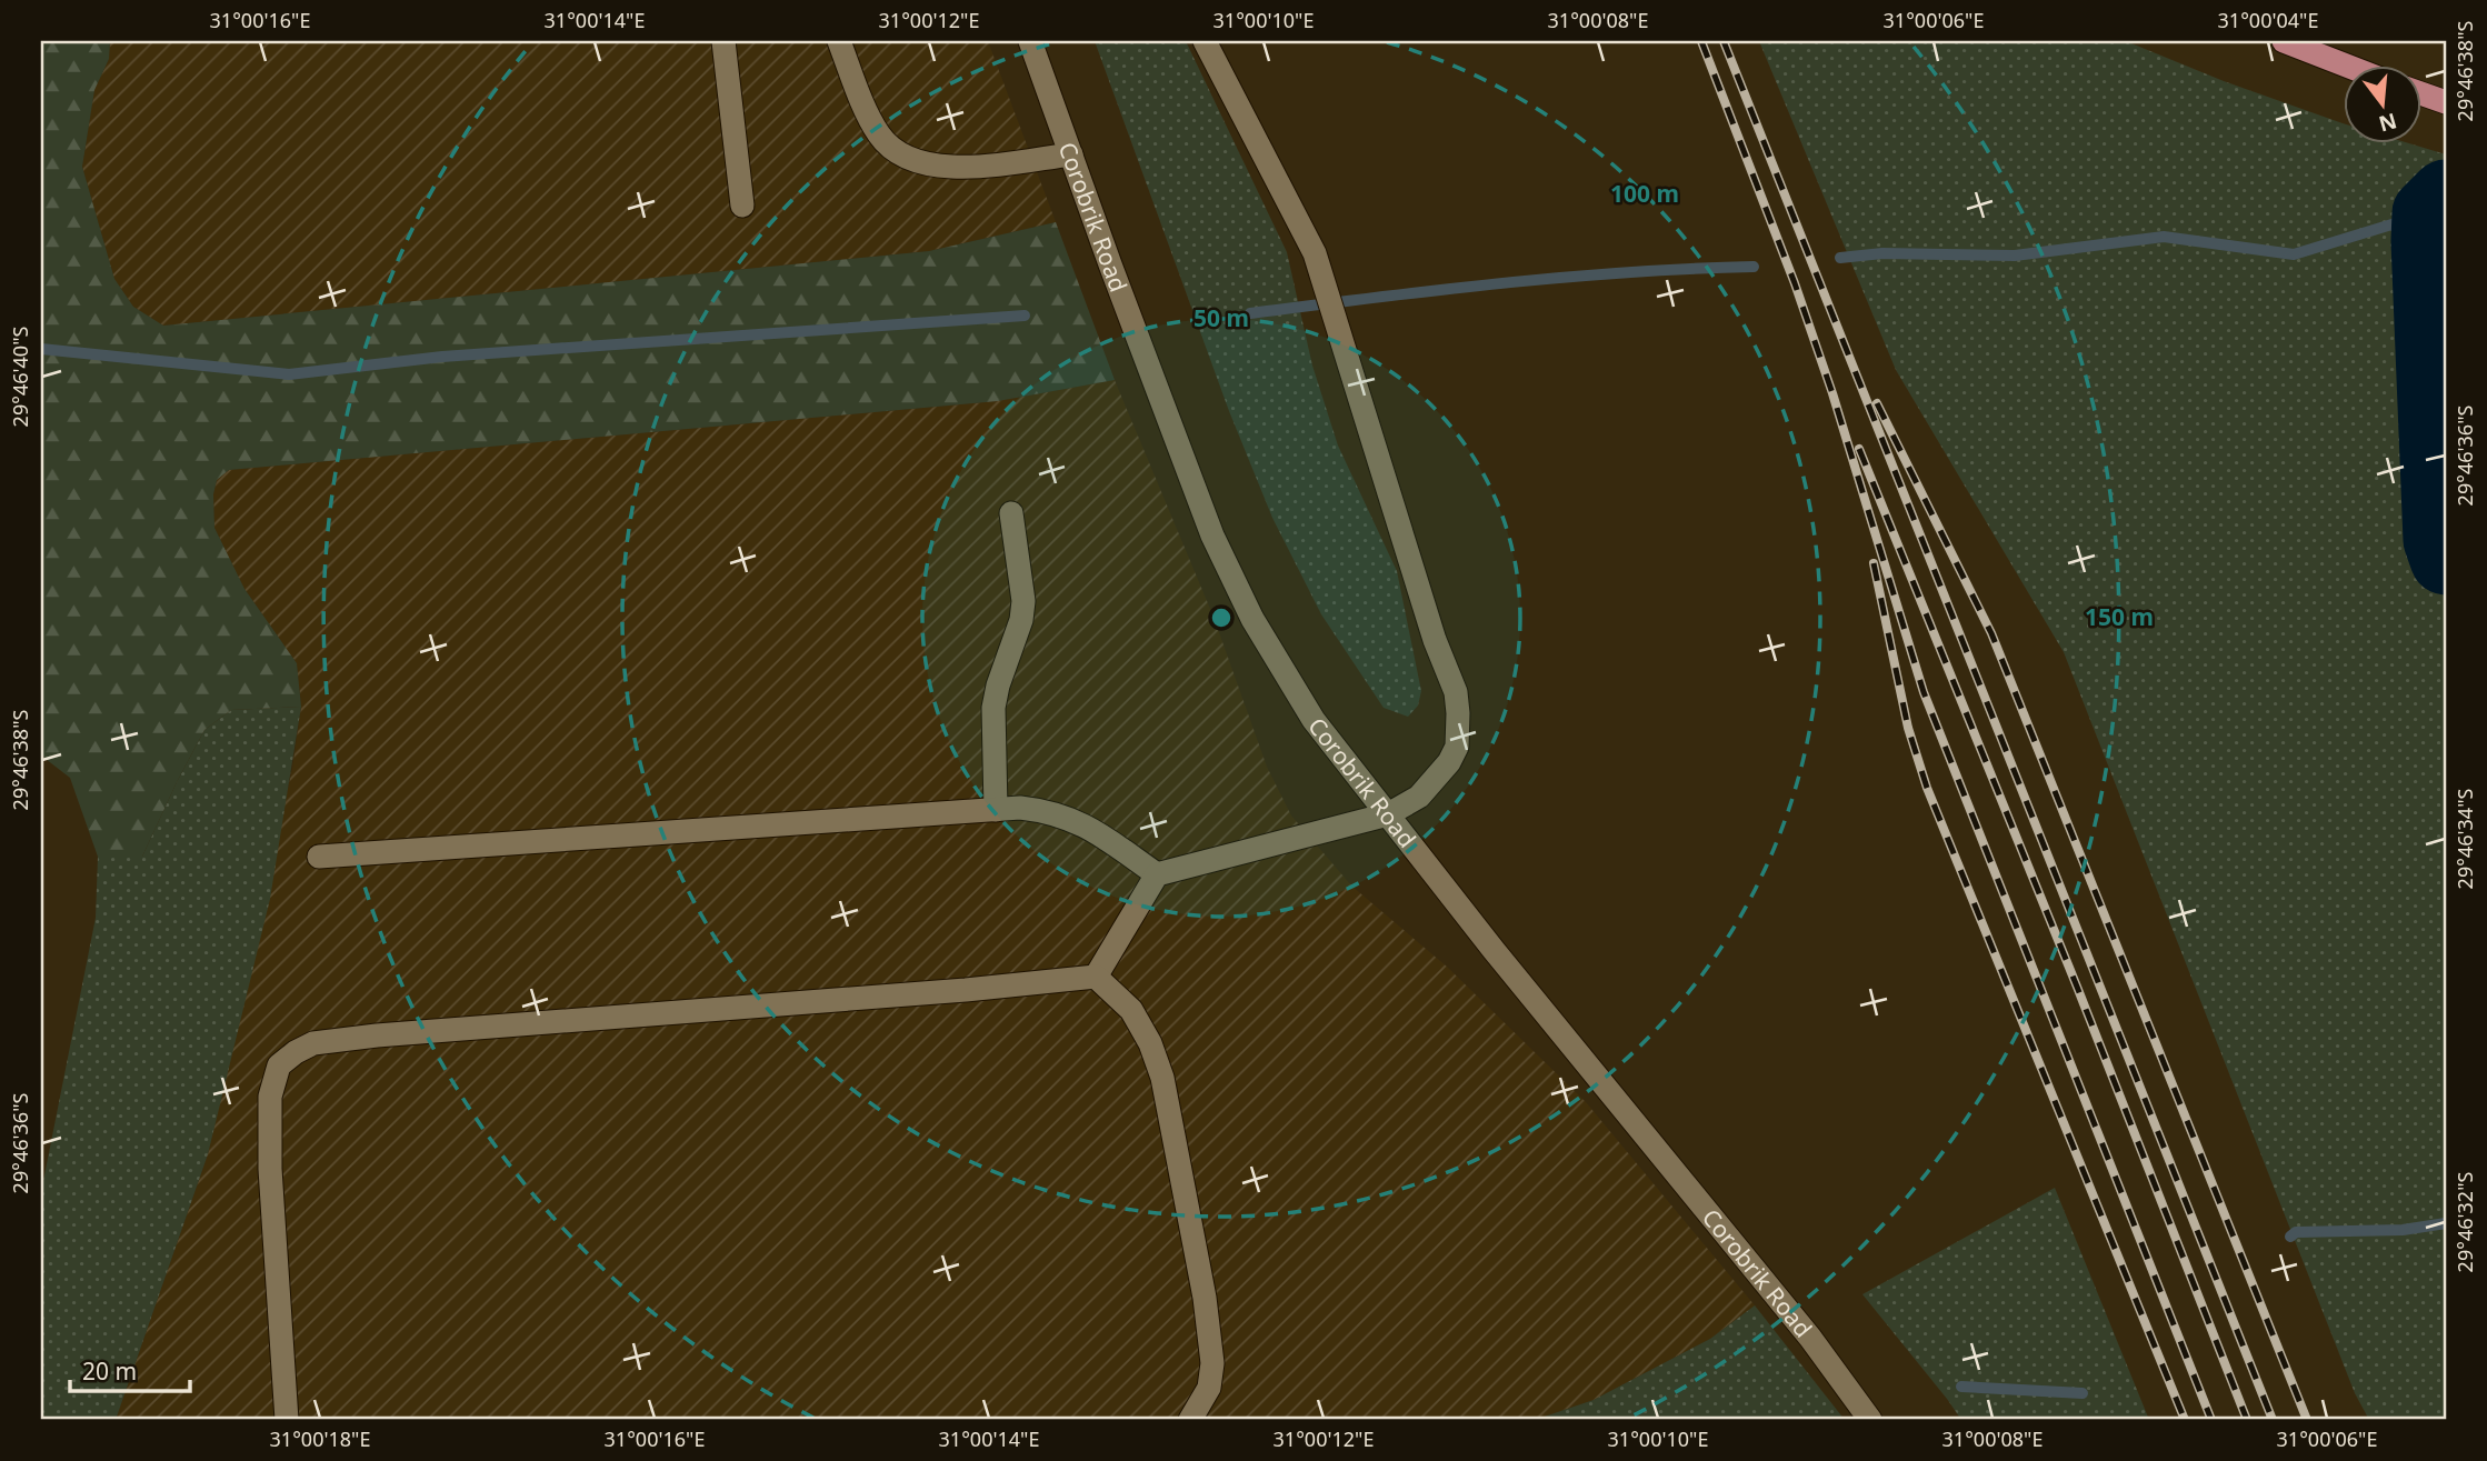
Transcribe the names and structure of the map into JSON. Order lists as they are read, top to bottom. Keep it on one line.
{"streets":{"street":["Corobrik Road"]},"scale_bar":"20 m","north":"bottom","coordinates":["31°00'16\"E","31°00'14\"E","31°00'12\"E","31°00'10\"E","31°00'08\"E","31°00'06\"E","31°00'04\"E","29°46'38\"S","29°46'40\"S","29°46'36\"S","29°46'34\"S","29°46'32\"S","31°00'18\"E"],"rings":["100 m","50 m","150 m"]}
